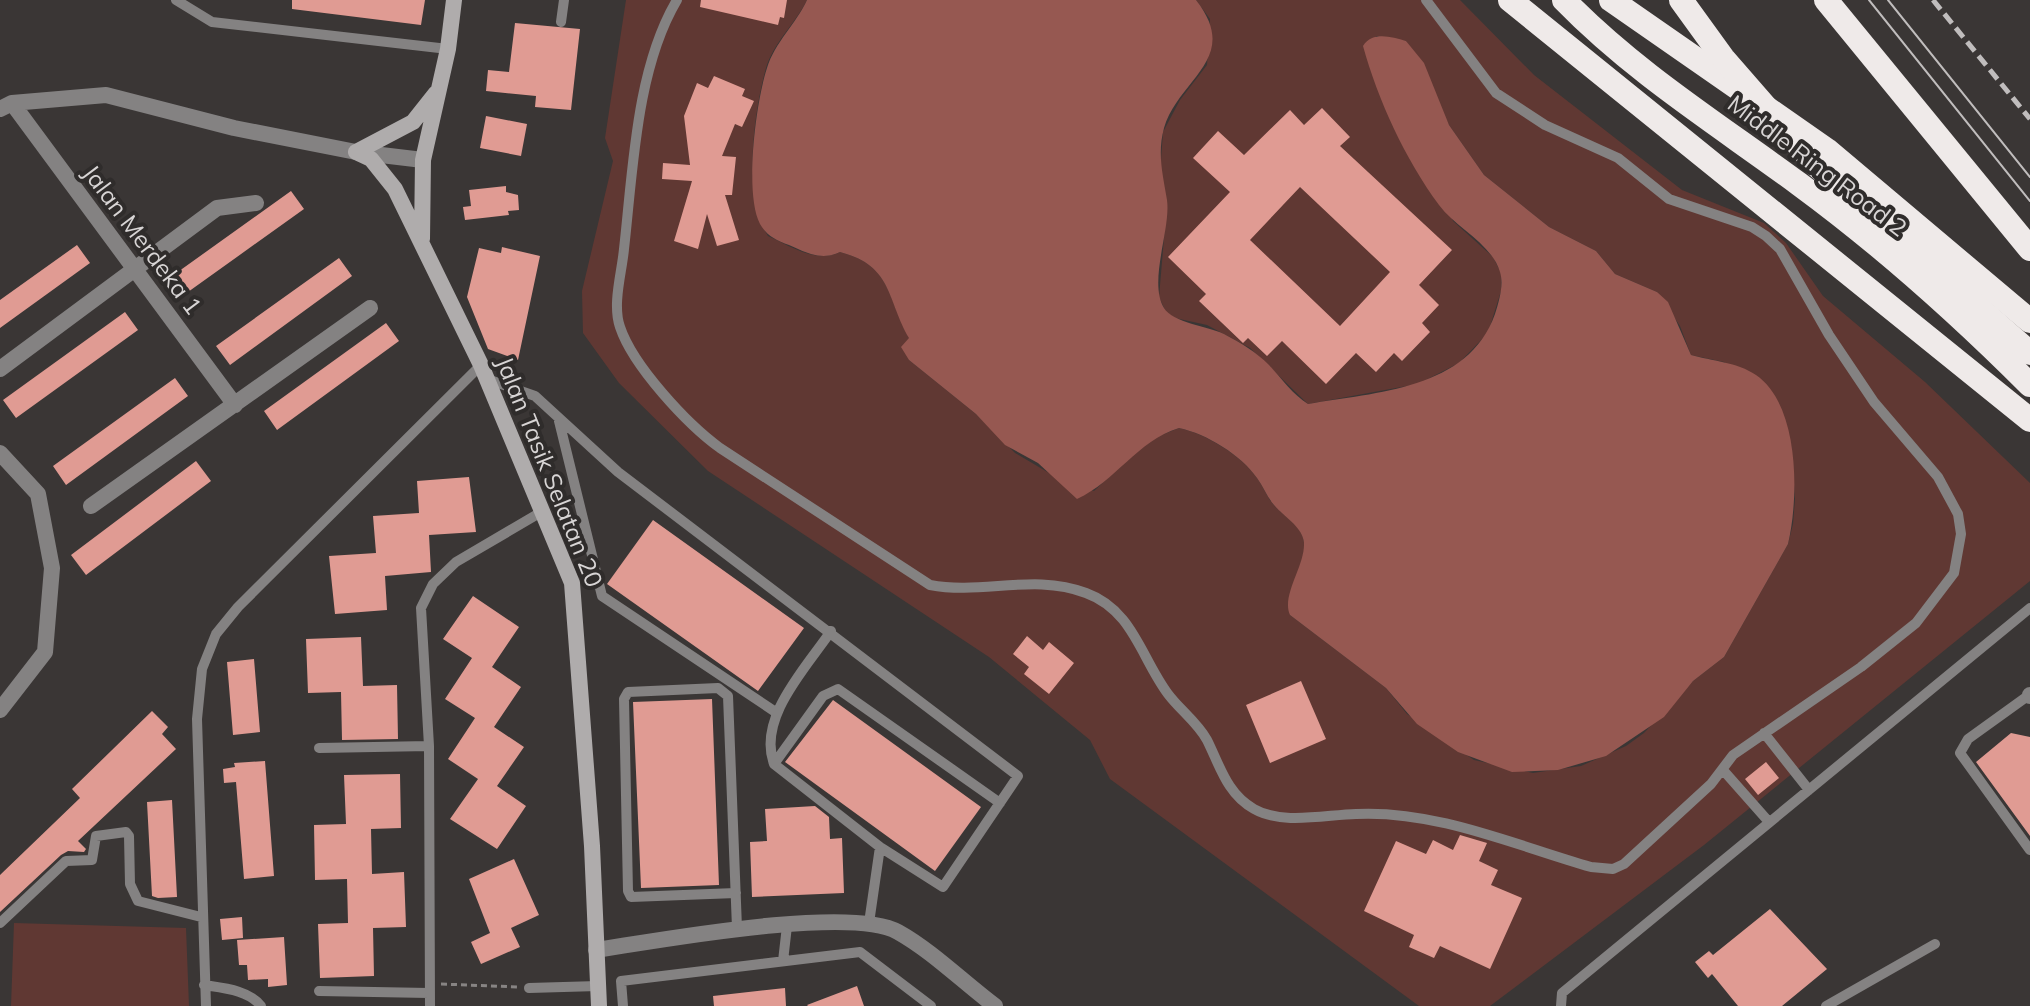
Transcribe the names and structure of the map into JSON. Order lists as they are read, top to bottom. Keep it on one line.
{"streets":{"highway":["Middle Ring Road 2"],"street":["Jalan Merdeka 1","Jalan Tasik Selatan 20"]}}
